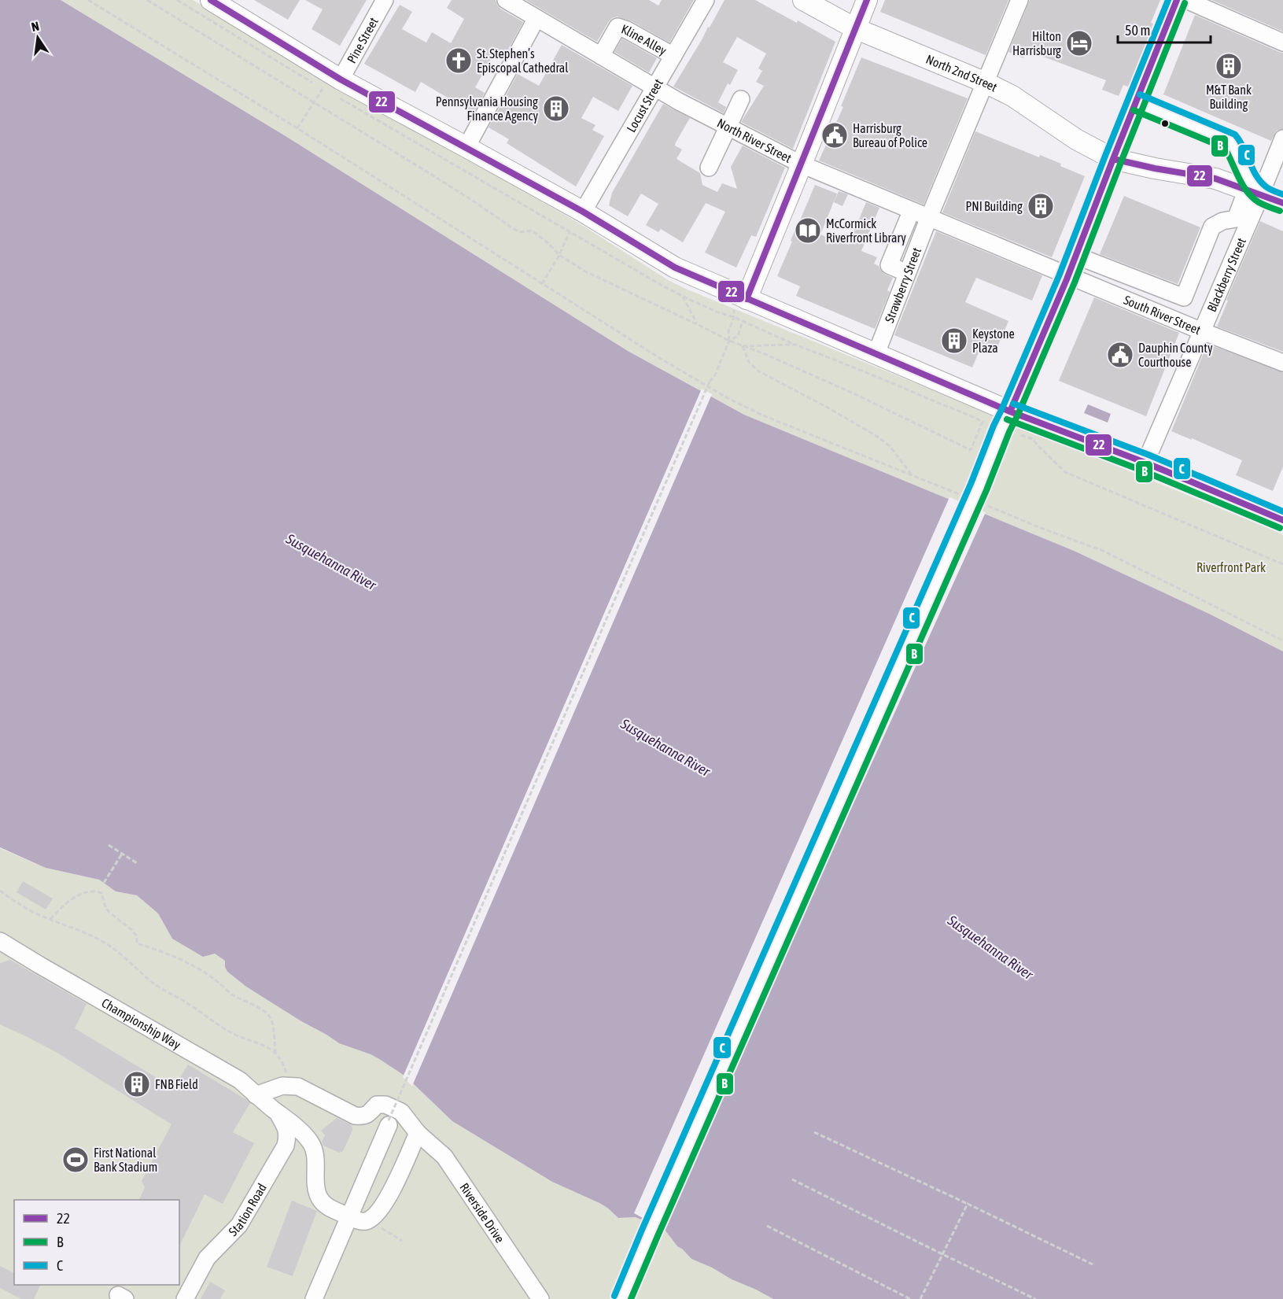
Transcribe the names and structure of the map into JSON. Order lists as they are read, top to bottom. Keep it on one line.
{"streets":{"main road":["North 2nd Street"],"street":["Pine Street","Kline Alley","Locust Street","North River Street","Blackberry Street","Strawberry Street","South River Street","Championship Way","Station Road","Riverside Drive"]},"crossings":[["Kline Alley","Locust Street"],["Kline Alley","North River Street"],["North 2nd Street","Blackberry Street"],["North 2nd Street","Strawberry Street"],["Locust Street","North River Street"],["North River Street","Strawberry Street"],["North River Street","South River Street"],["Blackberry Street","South River Street"],["Championship Way","Station Road"]],"water":["Susquehanna River"],"parks":["Riverfront Park"],"places":{"hotel":["Hilton Harrisburg"],"church":["St. Stephen’s Episcopal Cathedral"],"building":["M&T Bank Building","Pennsylvania Housing Finance Agency","PNI Building","Keystone Plaza","FNB Field"],"public building":["Harrisburg Bureau of Police","Dauphin County Courthouse"],"library":["McCormick Riverfront Library"],"sports":["First National Bank Stadium"]},"lines":["transit line 22","transit line C","transit line B"],"legend":["22","B","C"],"scale_bar":"50 m","north":"top"}
